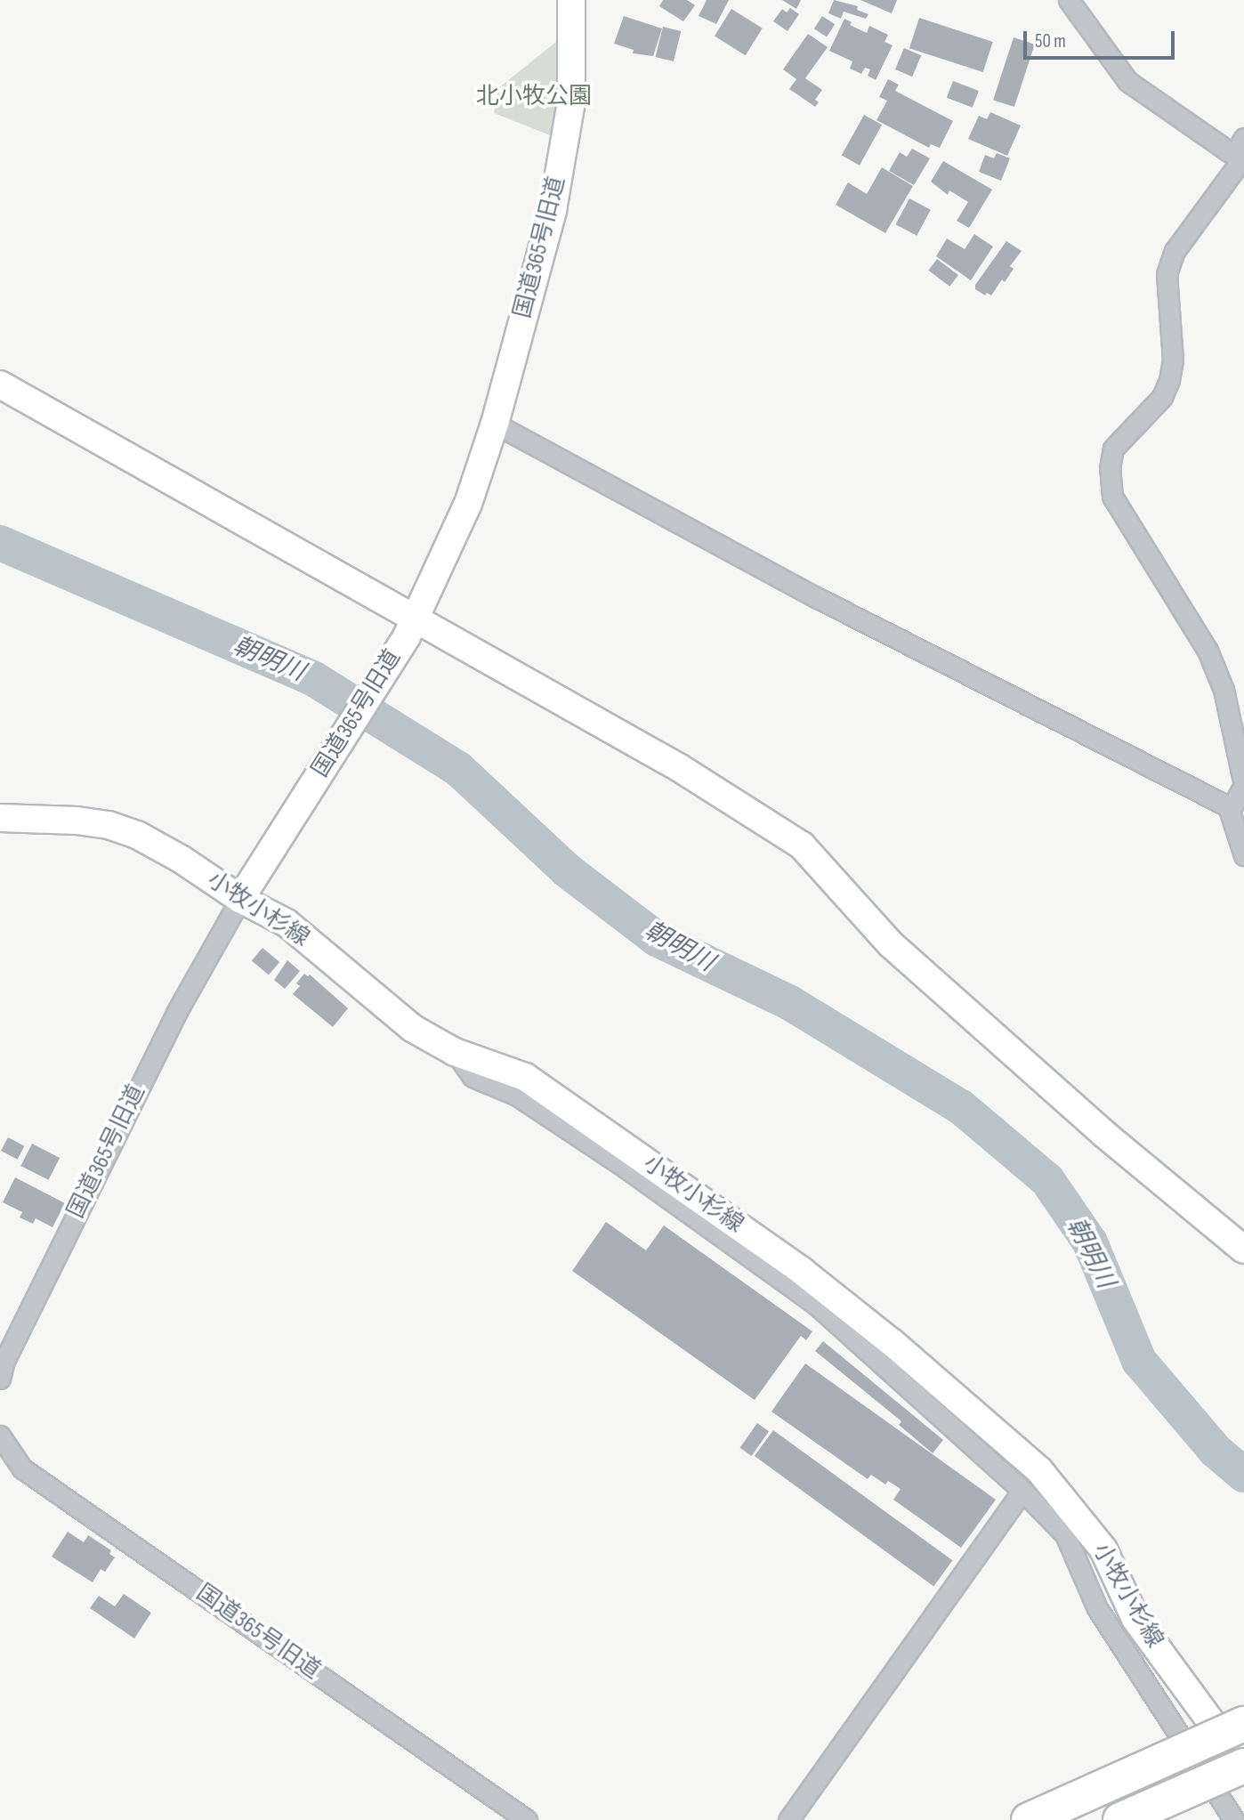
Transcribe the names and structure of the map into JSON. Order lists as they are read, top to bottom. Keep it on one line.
{"streets":{"street":["国道365号旧道","小牧小杉線"]},"crossings":[["国道365号旧道","小牧小杉線"]],"water":["朝明川"],"parks":["北小牧公園"],"scale_bar":"50 m"}
